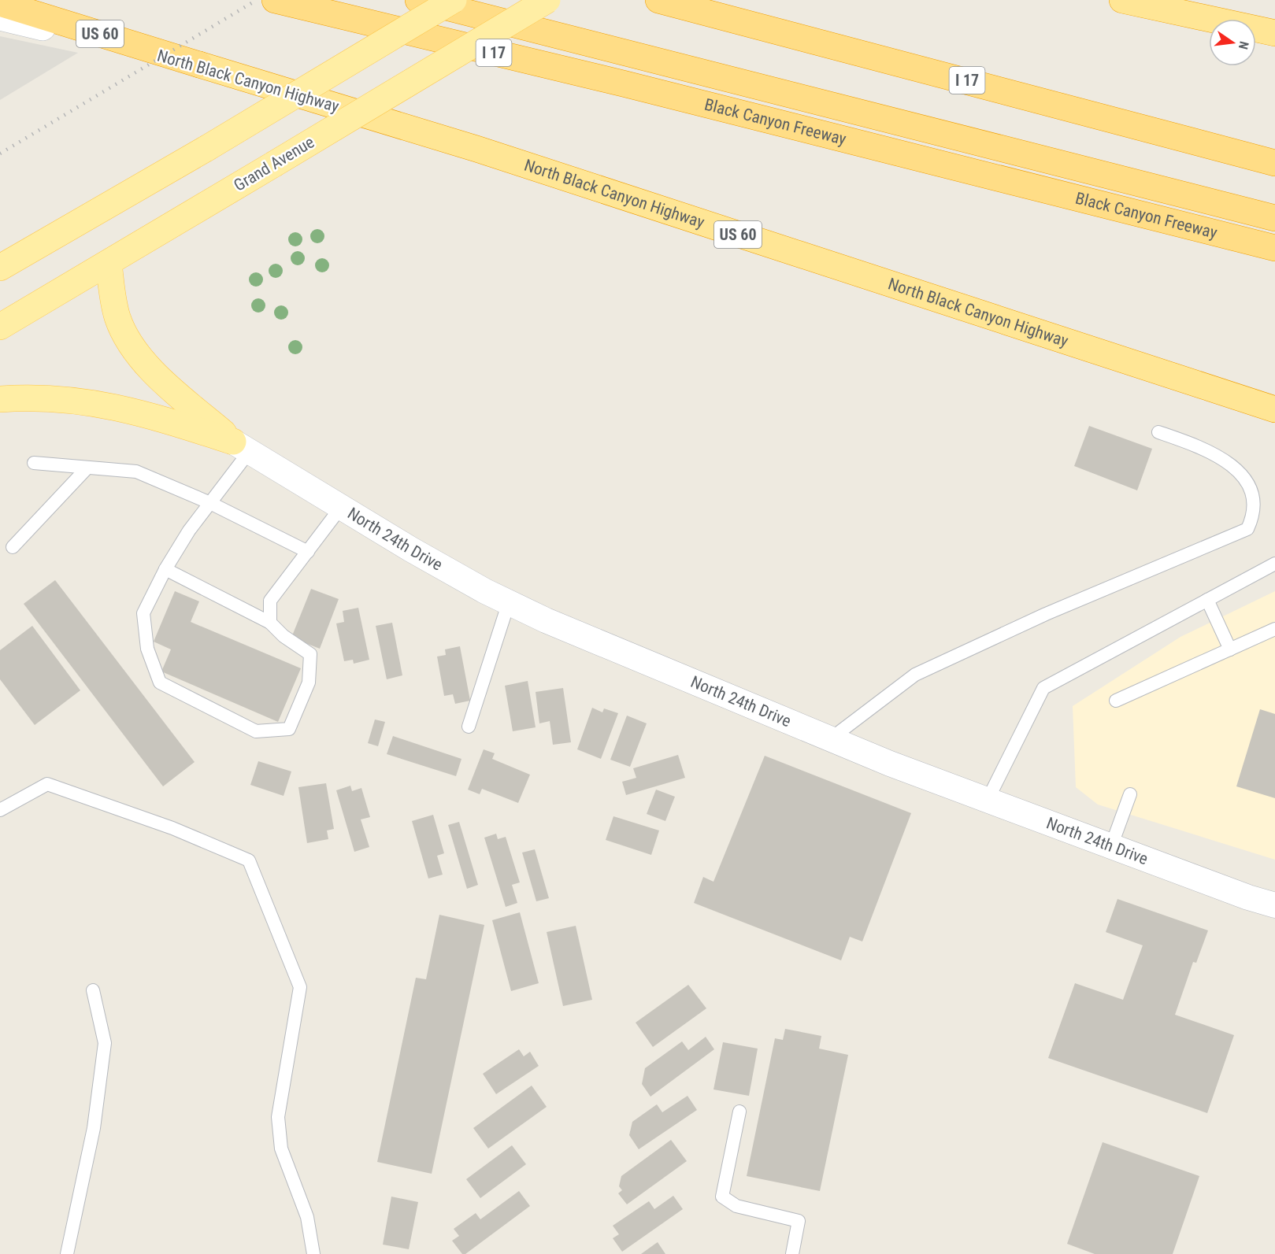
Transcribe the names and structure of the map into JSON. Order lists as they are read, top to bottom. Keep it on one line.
{"streets":{"highway":["US 60","I 17","North Black Canyon Highway","Black Canyon Freeway"],"main road":["Grand Avenue"],"street":["North 24th Drive"]},"crossings":[["US 60","North Black Canyon Highway"]],"north":"right"}
